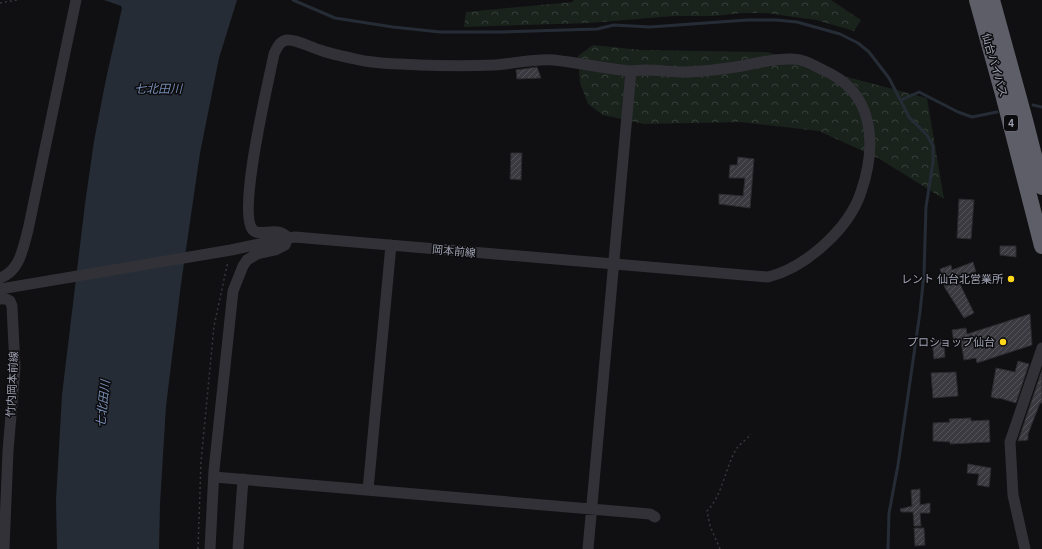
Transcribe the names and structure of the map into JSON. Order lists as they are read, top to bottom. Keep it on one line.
{"streets":{"highway":["仙台バイパス","4"],"street":["岡本前線","竹内岡本前線"]},"water":["七北田川"],"places":["レント 仙台北営業所","プロショップ仙台"]}
